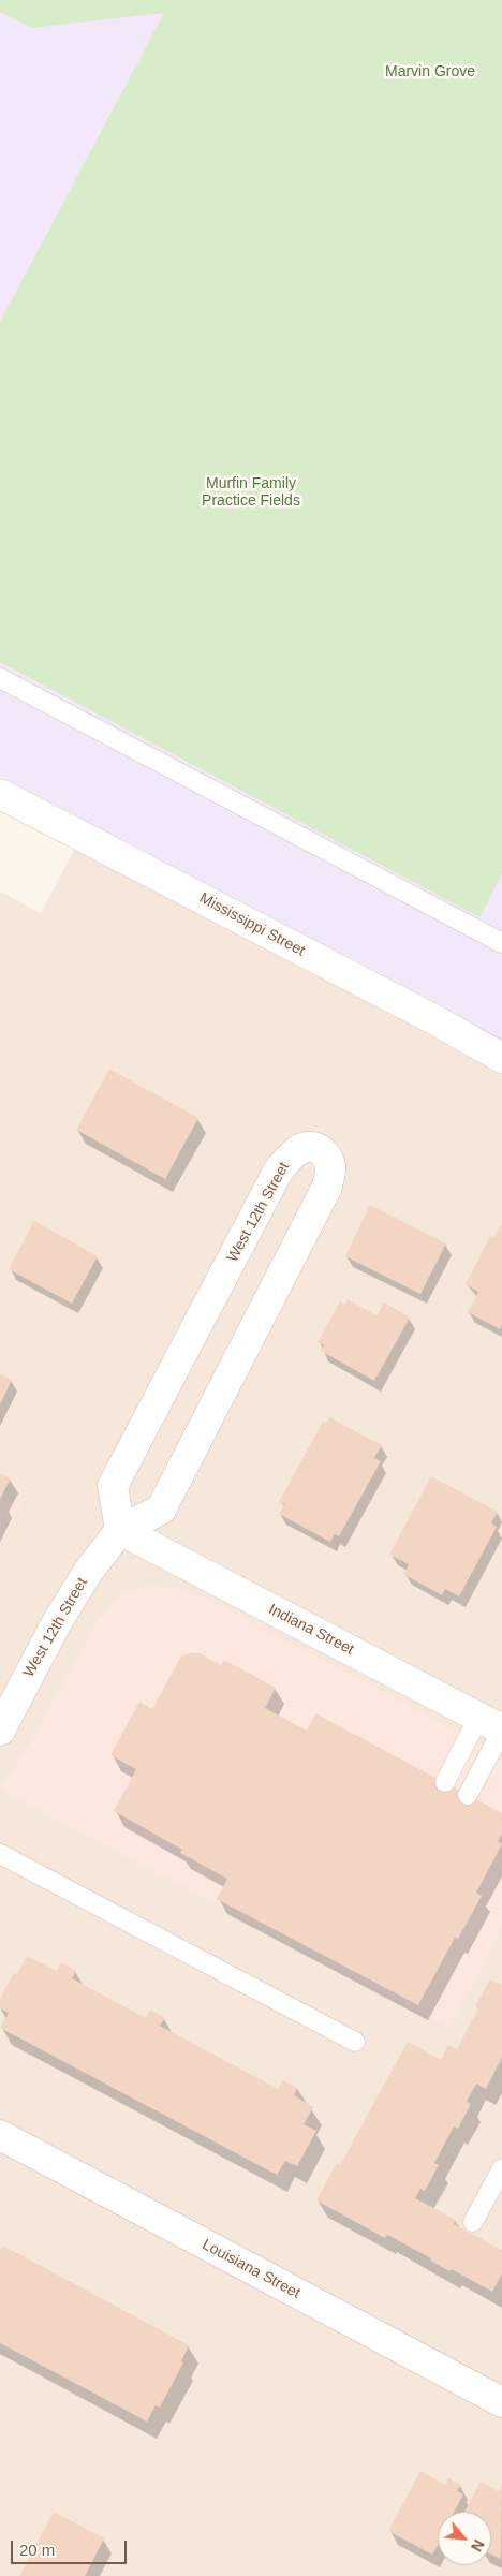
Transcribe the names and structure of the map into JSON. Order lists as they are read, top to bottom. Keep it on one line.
{"streets":{"street":["Mississippi Street","West 12th Street","Indiana Street","Louisiana Street"]},"crossings":[["West 12th Street","Indiana Street"]],"parks":["Marvin Grove","Murfin Family Practice Fields"],"scale_bar":"20 m","north":"bottom right"}
